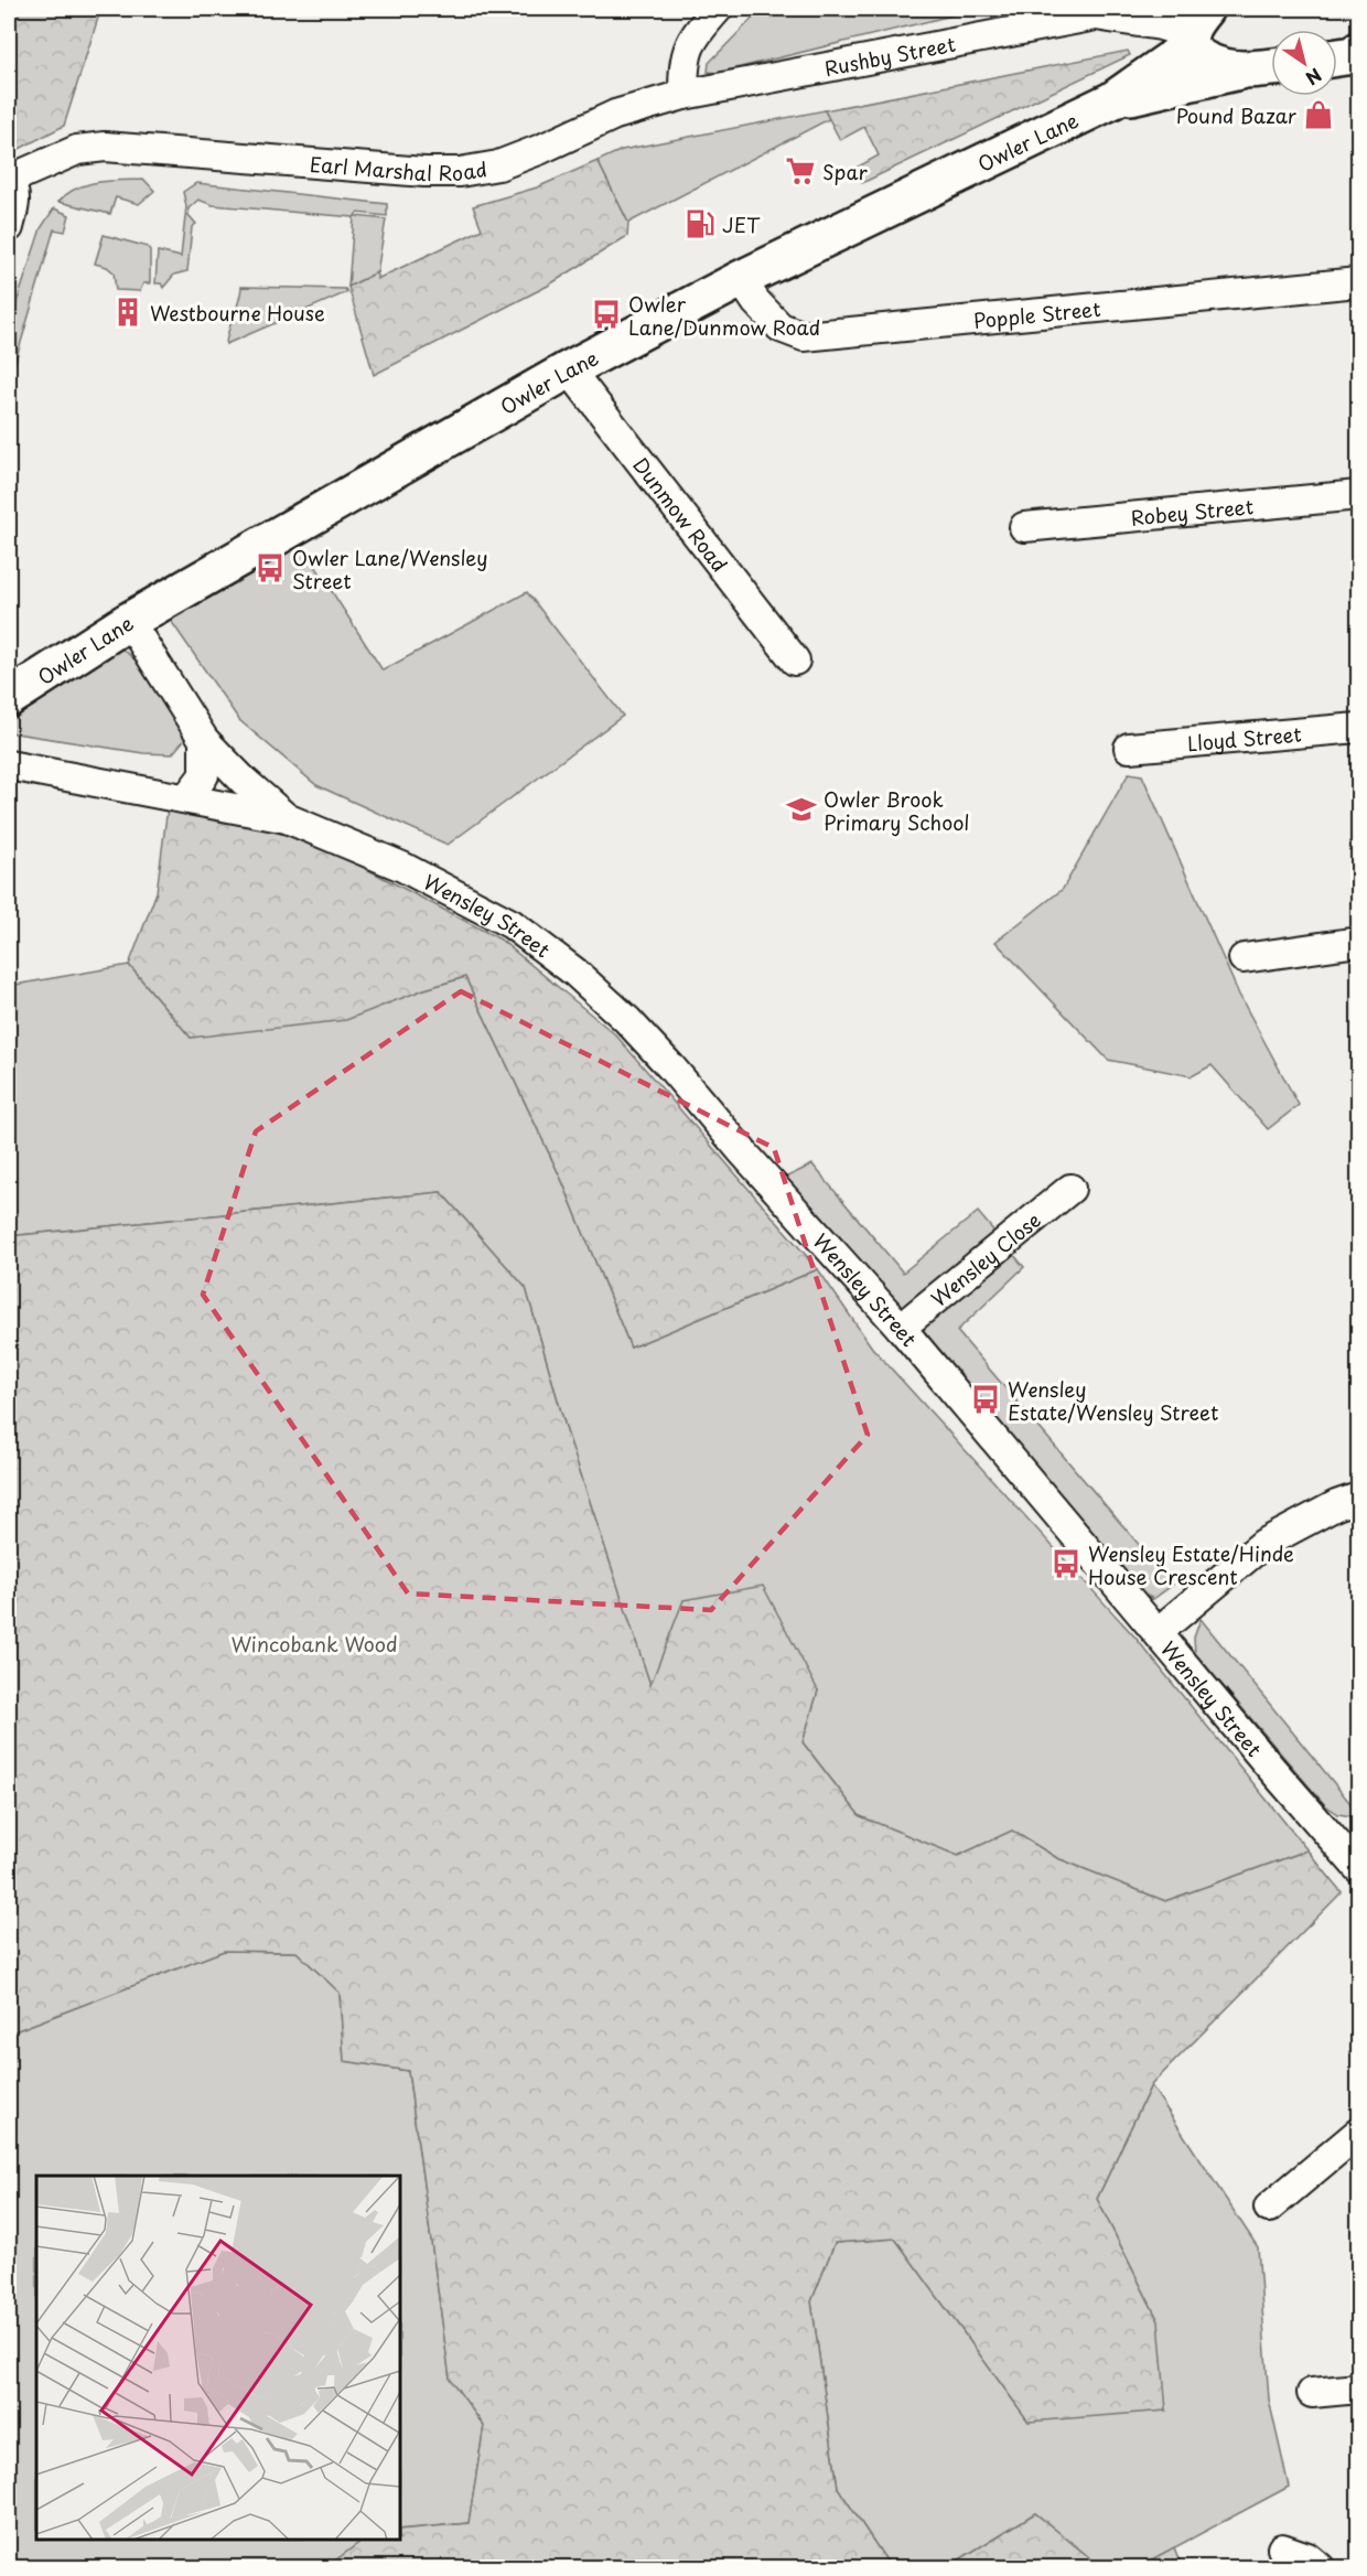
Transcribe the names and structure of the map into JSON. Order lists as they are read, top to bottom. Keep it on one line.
{"streets":{"main road":["Owler Lane"],"street":["Rushby Street","Earl Marshal Road","Popple Street","Robey Street","Dunmow Road","Lloyd Street","Wensley Street","Wensley Close"]},"crossings":[["Rushby Street","Owler Lane"],["Rushby Street","Earl Marshal Road"],["Owler Lane","Popple Street"],["Owler Lane","Dunmow Road"],["Owler Lane","Wensley Street"],["Wensley Street","Wensley Close"]],"parks":["Wincobank Wood"],"places":{"shop":["Pound Bazar"],"supermarket":["Spar"],"fuel station":["JET"],"building":["Westbourne House"],"bus stop":["Owler Lane/Dunmow Road","Owler Lane/Wensley Street","Wensley Estate/Wensley Street","Wensley Estate/Hinde House Crescent"],"school or university":["Owler Brook Primary School"]},"north":"bottom right"}
